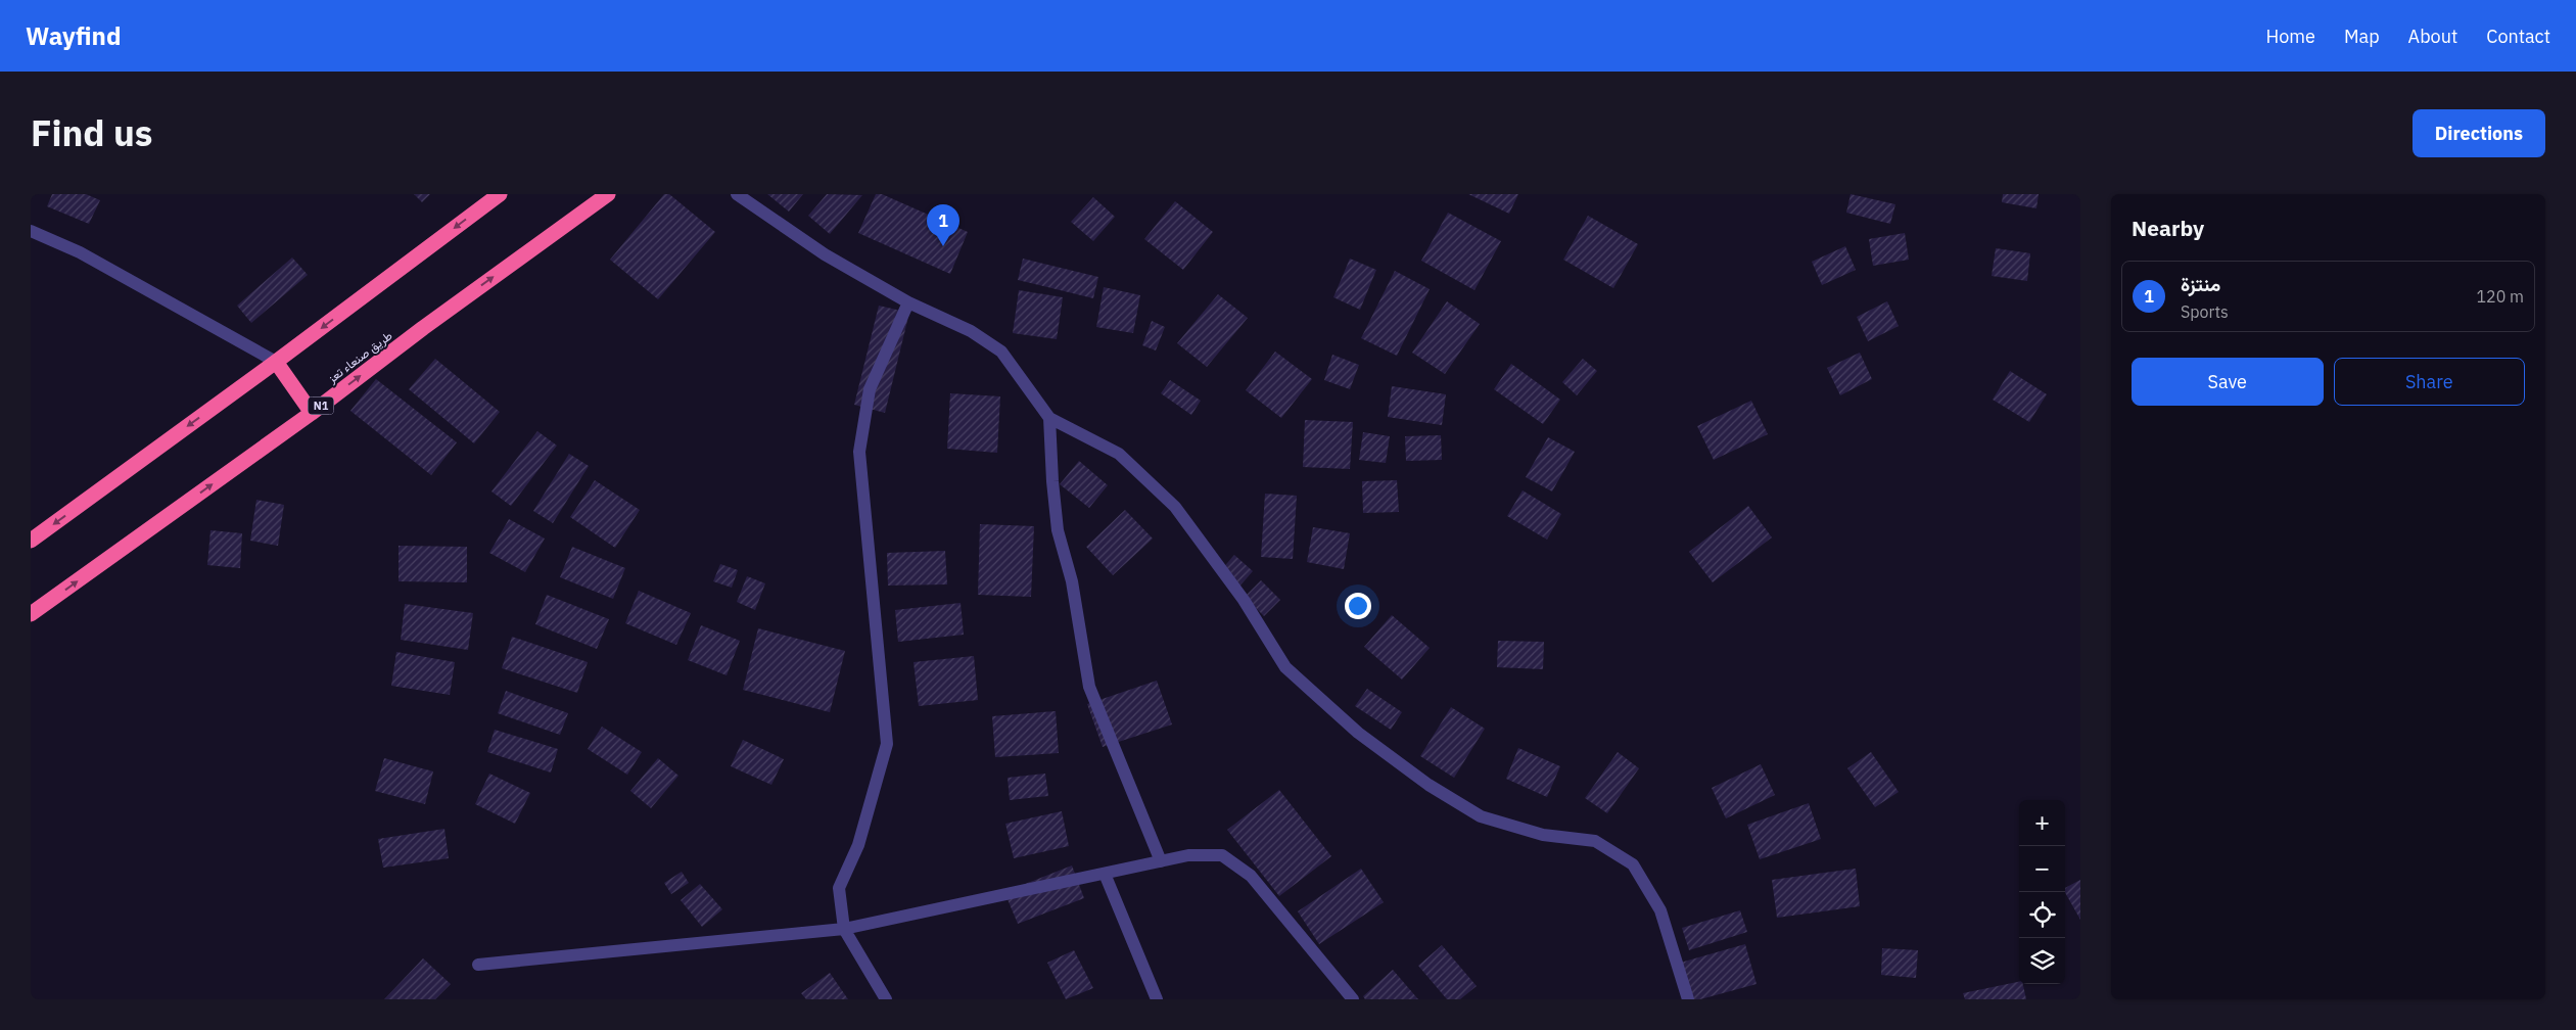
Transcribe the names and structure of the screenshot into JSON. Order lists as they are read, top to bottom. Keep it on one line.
{"streets":{"highway":["طريق صنعاء تعز","N1"]},"page":{"header":"Wayfind","nav":["Home","Map","About","Contact"],"title":"Find us","buttons":["Directions",["Save","Share"]],"heading":"Nearby","pins":"1","list":[{"mark":"1","name":"منتزة","note":"Sports","value":"120 m"}],"map_buttons":["+","−"]}}
